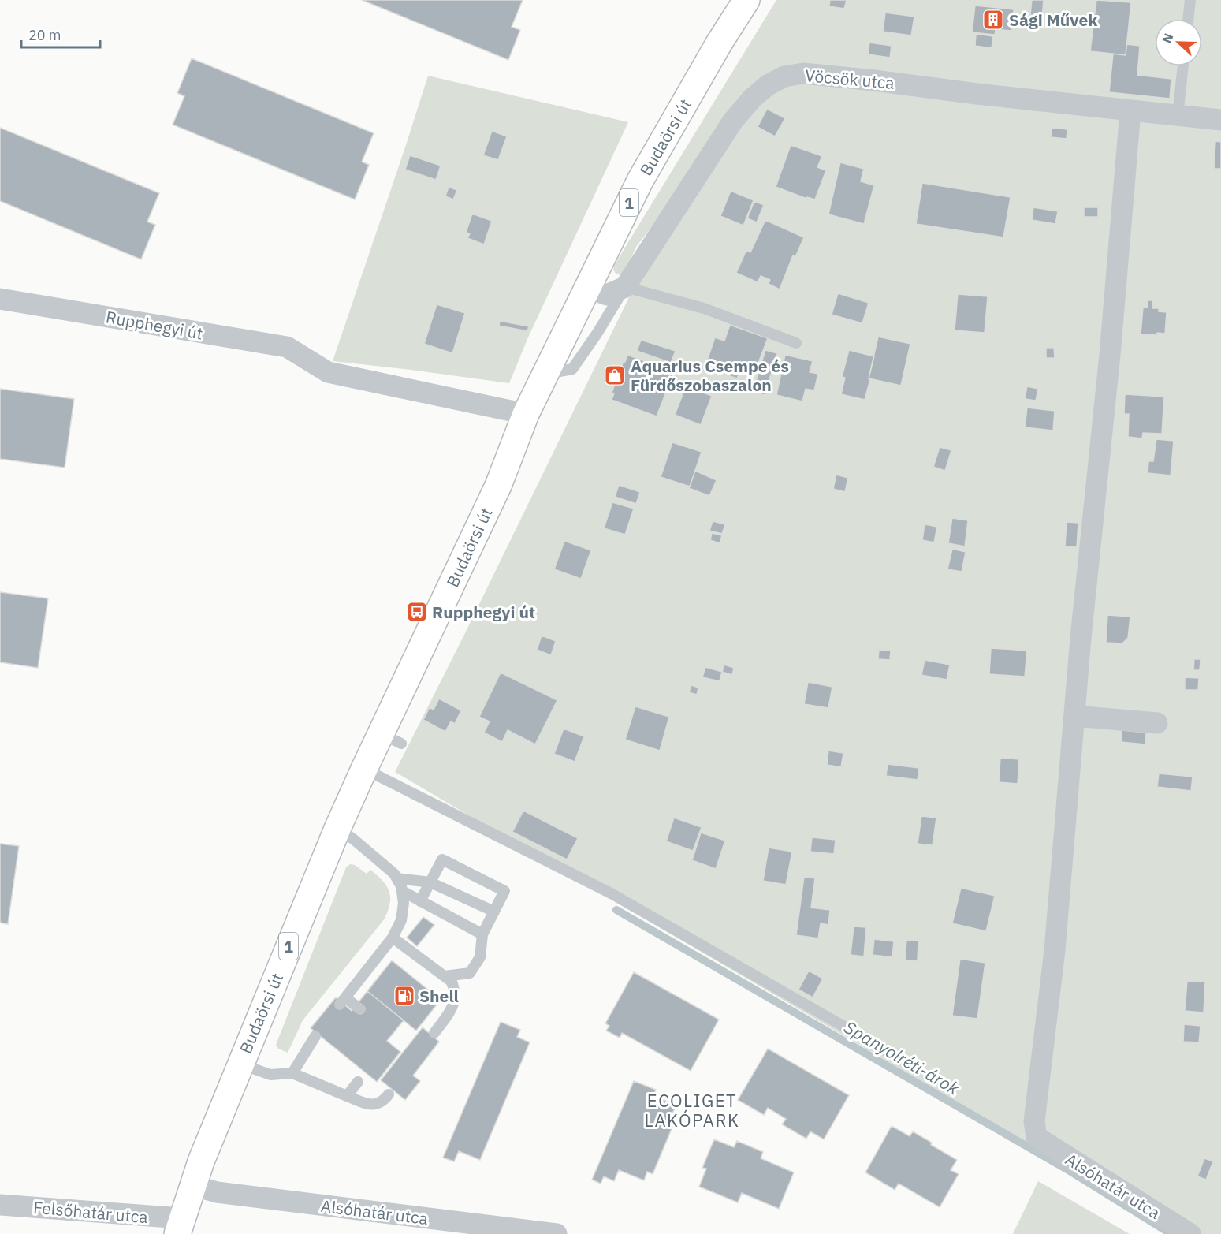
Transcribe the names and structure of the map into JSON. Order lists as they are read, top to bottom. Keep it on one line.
{"streets":{"main road":["Budaörsi út","1"],"street":["Vöcsök utca","Rupphegyi út","Alsóhatár utca","Felsőhatár utca"]},"crossings":[["Budaörsi út","1"],["Budaörsi út","Rupphegyi út"],["Budaörsi út","Alsóhatár utca"],["1","Alsóhatár utca"],["1","Felsőhatár utca"]],"districts":["ECOLIGET LAKÓPARK"],"water":["Spanyolréti-árok"],"places":{"building":["Sági Művek"],"shop":["Aquarius Csempe és Fürdőszobaszalon"],"bus stop":["Rupphegyi út"],"fuel station":["Shell"]},"scale_bar":"20 m","north":"left"}
